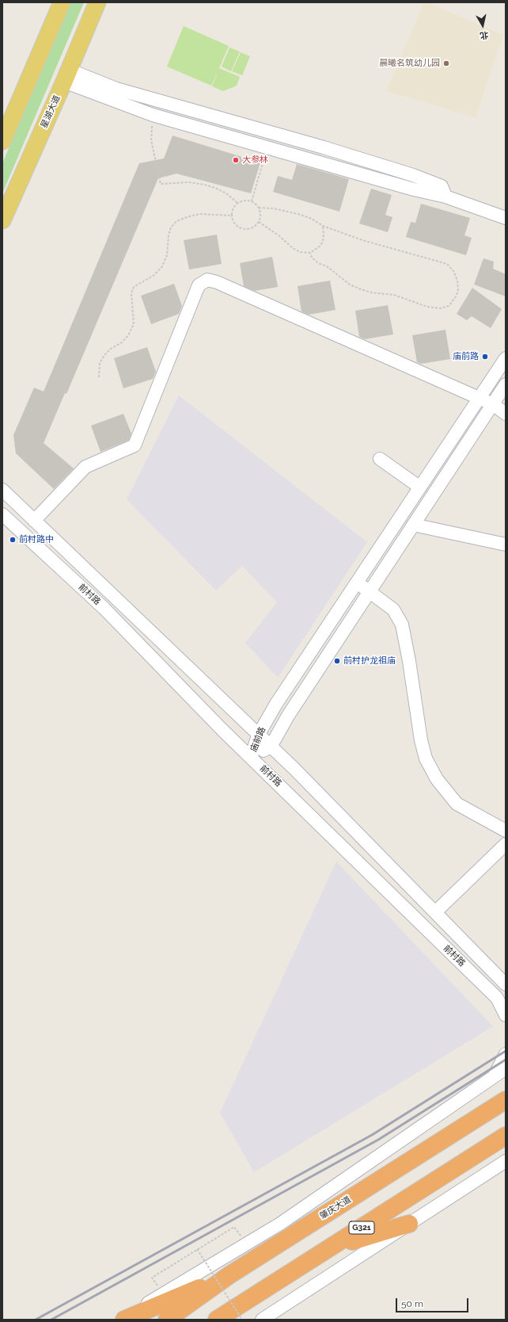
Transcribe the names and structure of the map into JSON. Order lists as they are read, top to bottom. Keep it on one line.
{"streets":{"highway":["肇庆大道","G321"],"main road":["星湖大道"],"street":["前村路","庙前路"]},"crossings":[["前村路","庙前路"]],"places":["晨曦名筑幼儿园","大参林","庙前路","前村路中","前村护龙祖庙"],"scale_bar":"50 m","north":"bottom"}
